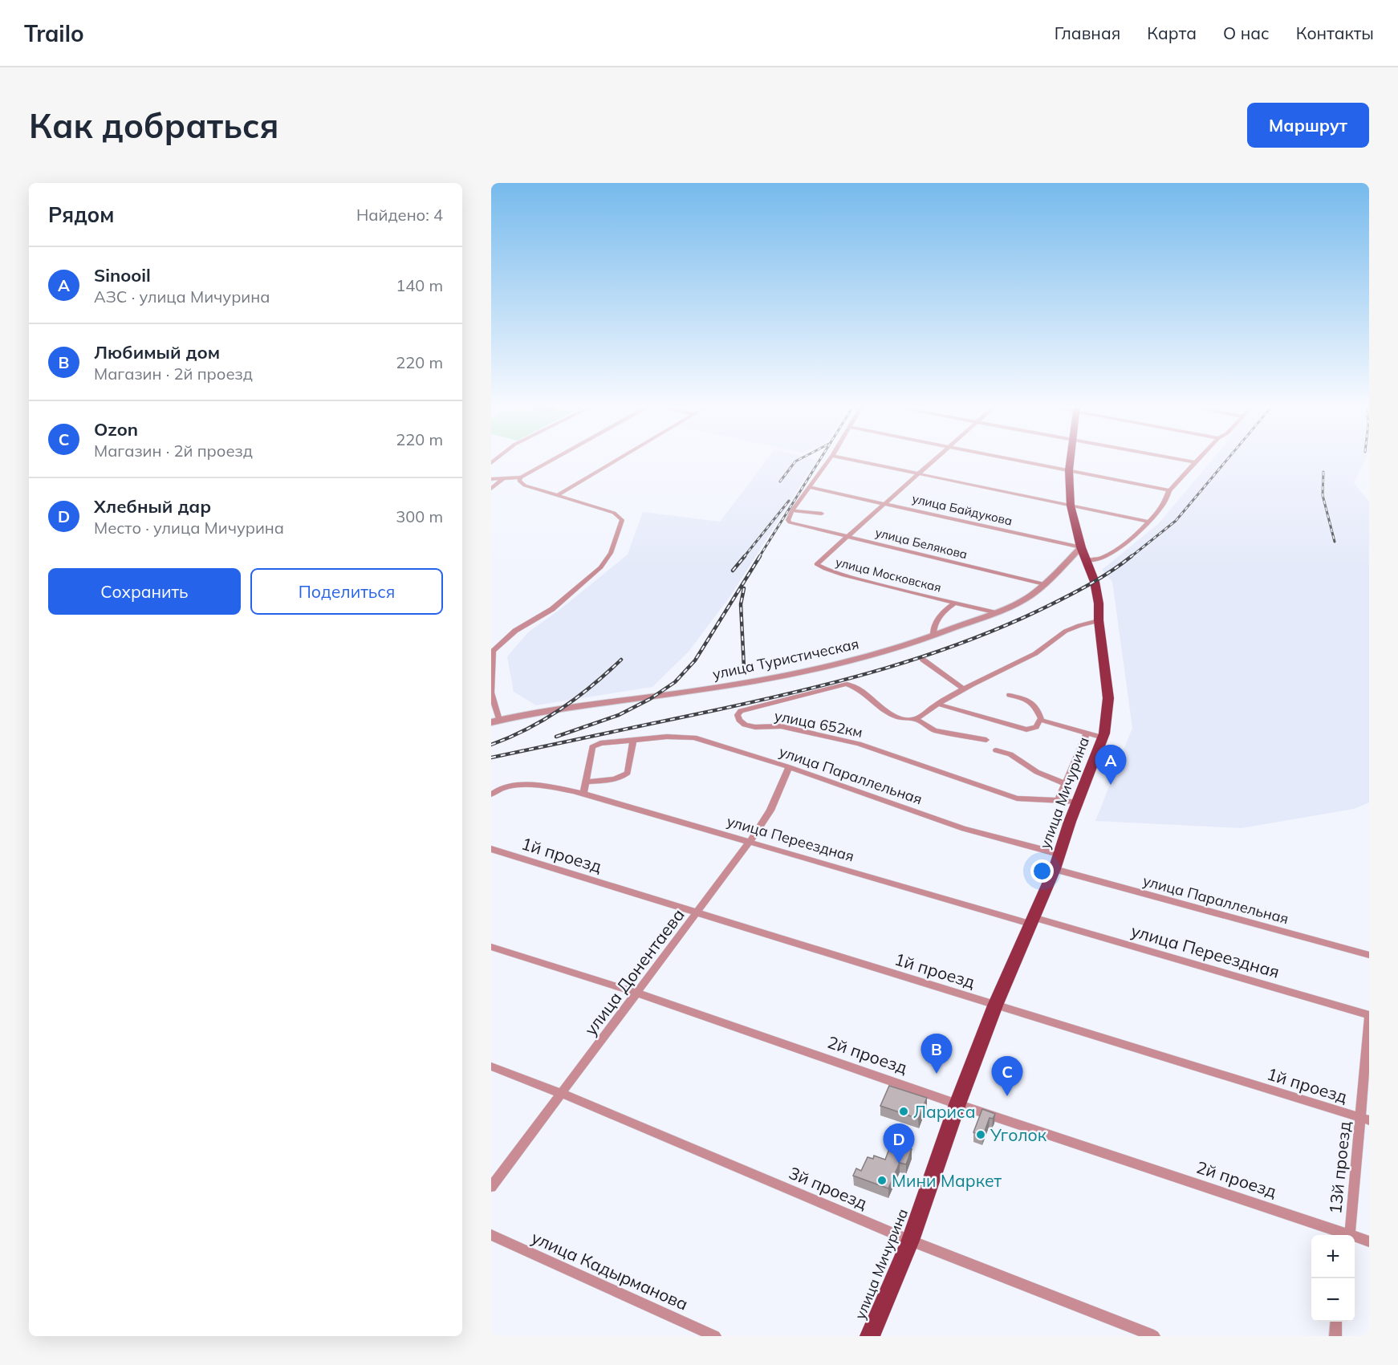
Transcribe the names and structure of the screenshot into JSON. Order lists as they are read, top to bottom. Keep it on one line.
{"streets":{"main road":["улица Мичурина"],"street":["улица Байдукова","улица Белякова","улица Московская","улица Туристическая","улица 652км","улица Параллельная","улица Переездная","1й проезд","улица Донентаева","2й проезд","13й проезд","3й проезд","улица Кадырманова"]},"crossings":[["улица Байдукова","улица Московская"],["улица Байдукова","улица Туристическая"],["улица Байдукова","улица Мичурина"],["улица Белякова","улица Московская"],["улица Белякова","улица Туристическая"],["улица Московская","улица Туристическая"],["улица Туристическая","улица Мичурина"],["улица 652км","улица Мичурина"],["улица Параллельная","улица Мичурина"],["улица Параллельная","улица Донентаева"],["улица Мичурина","улица Переездная"],["улица Мичурина","1й проезд"],["улица Мичурина","2й проезд"],["улица Мичурина","3й проезд"],["улица Переездная","улица Донентаева"],["улица Переездная","13й проезд"],["1й проезд","улица Донентаева"],["1й проезд","13й проезд"],["улица Донентаева","2й проезд"],["улица Донентаева","3й проезд"],["2й проезд","13й проезд"]],"places":["Лариса","Уголок","Мини Маркет"],"page":{"header":"Trailo","nav":["Главная","Карта","О нас","Контакты"],"buttons":["Маршрут",["Сохранить","Поделиться"]],"title":"Как добраться","heading":["Рядом","Найдено: 4"],"list":[{"mark":"A","name":"Sinooil","note":"АЗС · улица Мичурина","value":"140 m"},{"mark":"B","name":"Любимый дом","note":"Магазин · 2й проезд","value":"220 m"},{"mark":"C","name":"Ozon","note":"Магазин · 2й проезд","value":"220 m"},{"mark":"D","name":"Хлебный дар","note":"Место · улица Мичурина","value":"300 m"}],"pins":["A","B","C","D"],"map_buttons":["+","−"]}}
